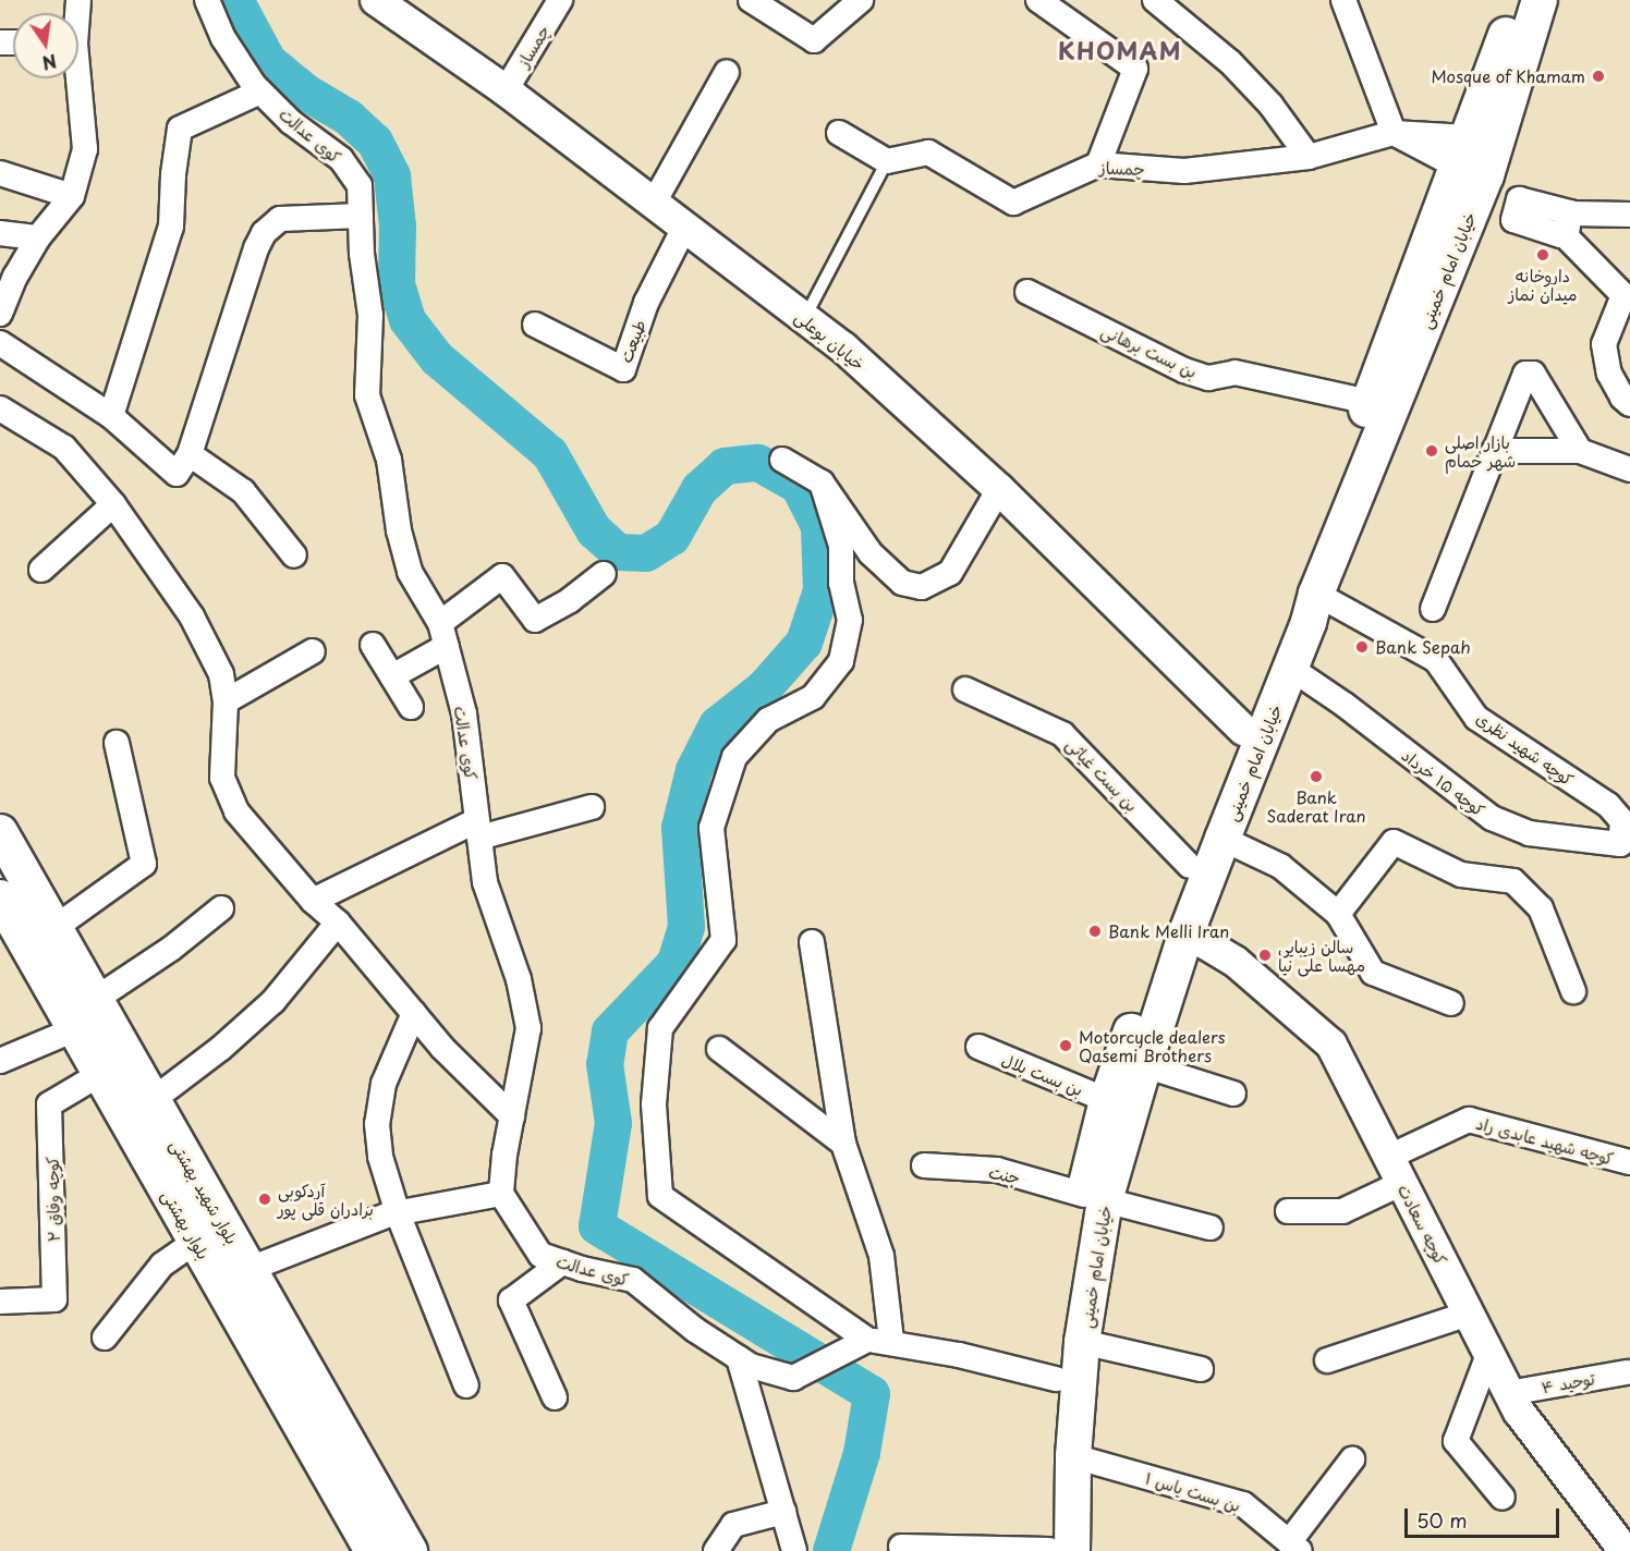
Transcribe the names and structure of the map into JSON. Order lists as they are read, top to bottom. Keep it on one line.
{"streets":{"main road":["خیابان امام خمینی","بلوار شهید بهشتی","بلوار بهشتی"],"street":["چمساز","کوی عدالت","خیابان بوعلی","طبيعت","بن بست برهانی","کوچه شهید نظری","بن بست غیاثی","کوچه ۱۵ خرداد","بن بست بلال","کوچه شهید عابدی راد","جنت","کوچه وفاق ۲","کوچه سعادت","توحید ۴","بن بست یاس ۱"]},"crossings":[["چمساز","خیابان امام خمینی"],["چمساز","خیابان بوعلی"],["خیابان امام خمینی","خیابان بوعلی"],["خیابان امام خمینی","بن بست برهانی"],["خیابان امام خمینی","کوچه شهید نظری"],["خیابان امام خمینی","بن بست غیاثی"],["خیابان امام خمینی","کوچه ۱۵ خرداد"],["خیابان امام خمینی","بن بست بلال"],["خیابان امام خمینی","جنت"],["خیابان امام خمینی","کوچه سعادت"],["خیابان امام خمینی","بن بست یاس ۱"],["خیابان بوعلی","طبيعت"],["کوچه شهید نظری","کوچه ۱۵ خرداد"],["کوچه شهید عابدی راد","کوچه سعادت"],["بلوار شهید بهشتی","بلوار بهشتی"],["کوچه وفاق ۲","بلوار بهشتی"],["کوچه سعادت","توحید ۴"]],"districts":["KHOMAM"],"places":["Mosque of Khamam","داروخانه میدان نماز","بازار اصلی شهر خمام","Bank Sepah","Bank Saderat Iran","Bank Melli Iran","سالن زیبایی مهسا علی نیا","Motorcycle dealers Qasemi Brothers","آردکوبی برادران قلی پور"],"scale_bar":"50 m","north":"bottom"}
